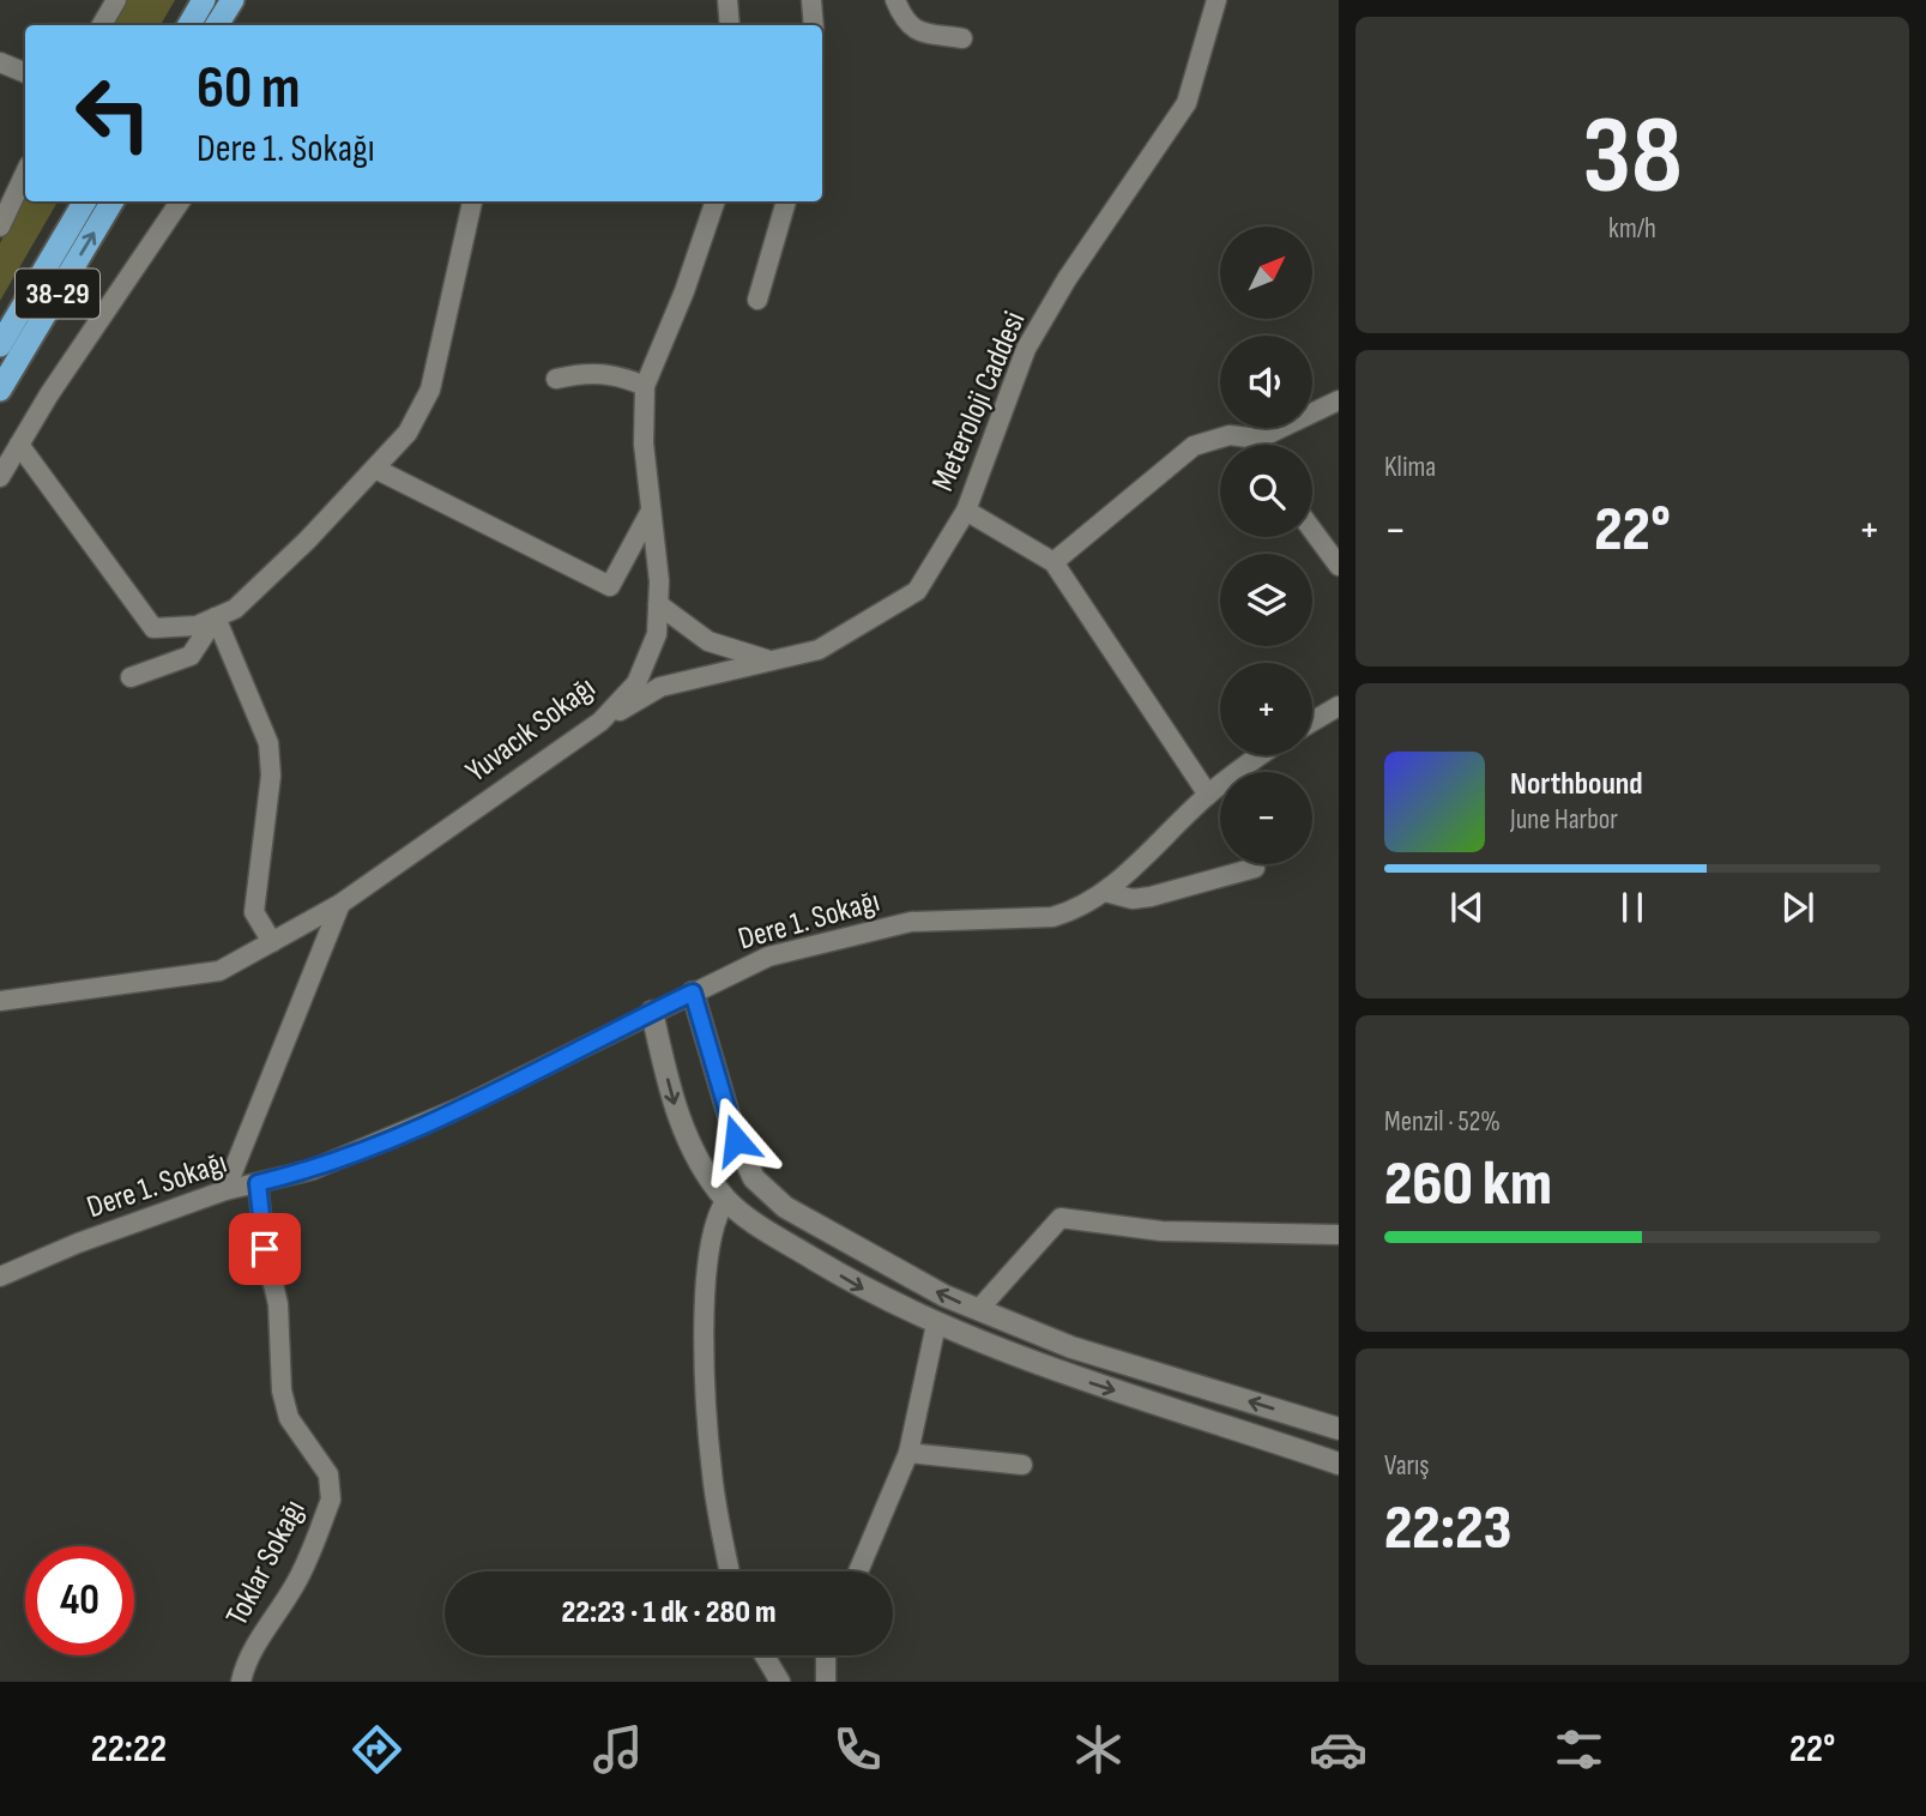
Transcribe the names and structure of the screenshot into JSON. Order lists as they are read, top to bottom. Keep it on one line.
{"streets":{"highway":["38-29"],"street":["Meteroloji Caddesi","Yuvacık Sokağı","Dere 1. Sokağı","Toklar Sokağı"]},"crossings":[["Meteroloji Caddesi","Yuvacık Sokağı"],["Dere 1. Sokağı","Toklar Sokağı"]],"north":"top right","page":{"tile":[["38","km/h"],"Klima",["Menzil · 52%","260 km"],["Varış","22:23"]],"turn":["60 m","Dere 1. Sokağı"],"map_buttons":["+","−"],"heat":["−","22°","+"],"song":["Northbound","June Harbor"],"limit":"40","trip":"22:23 · 1 dk · 280 m","tabs":["22:22","22°"]}}
